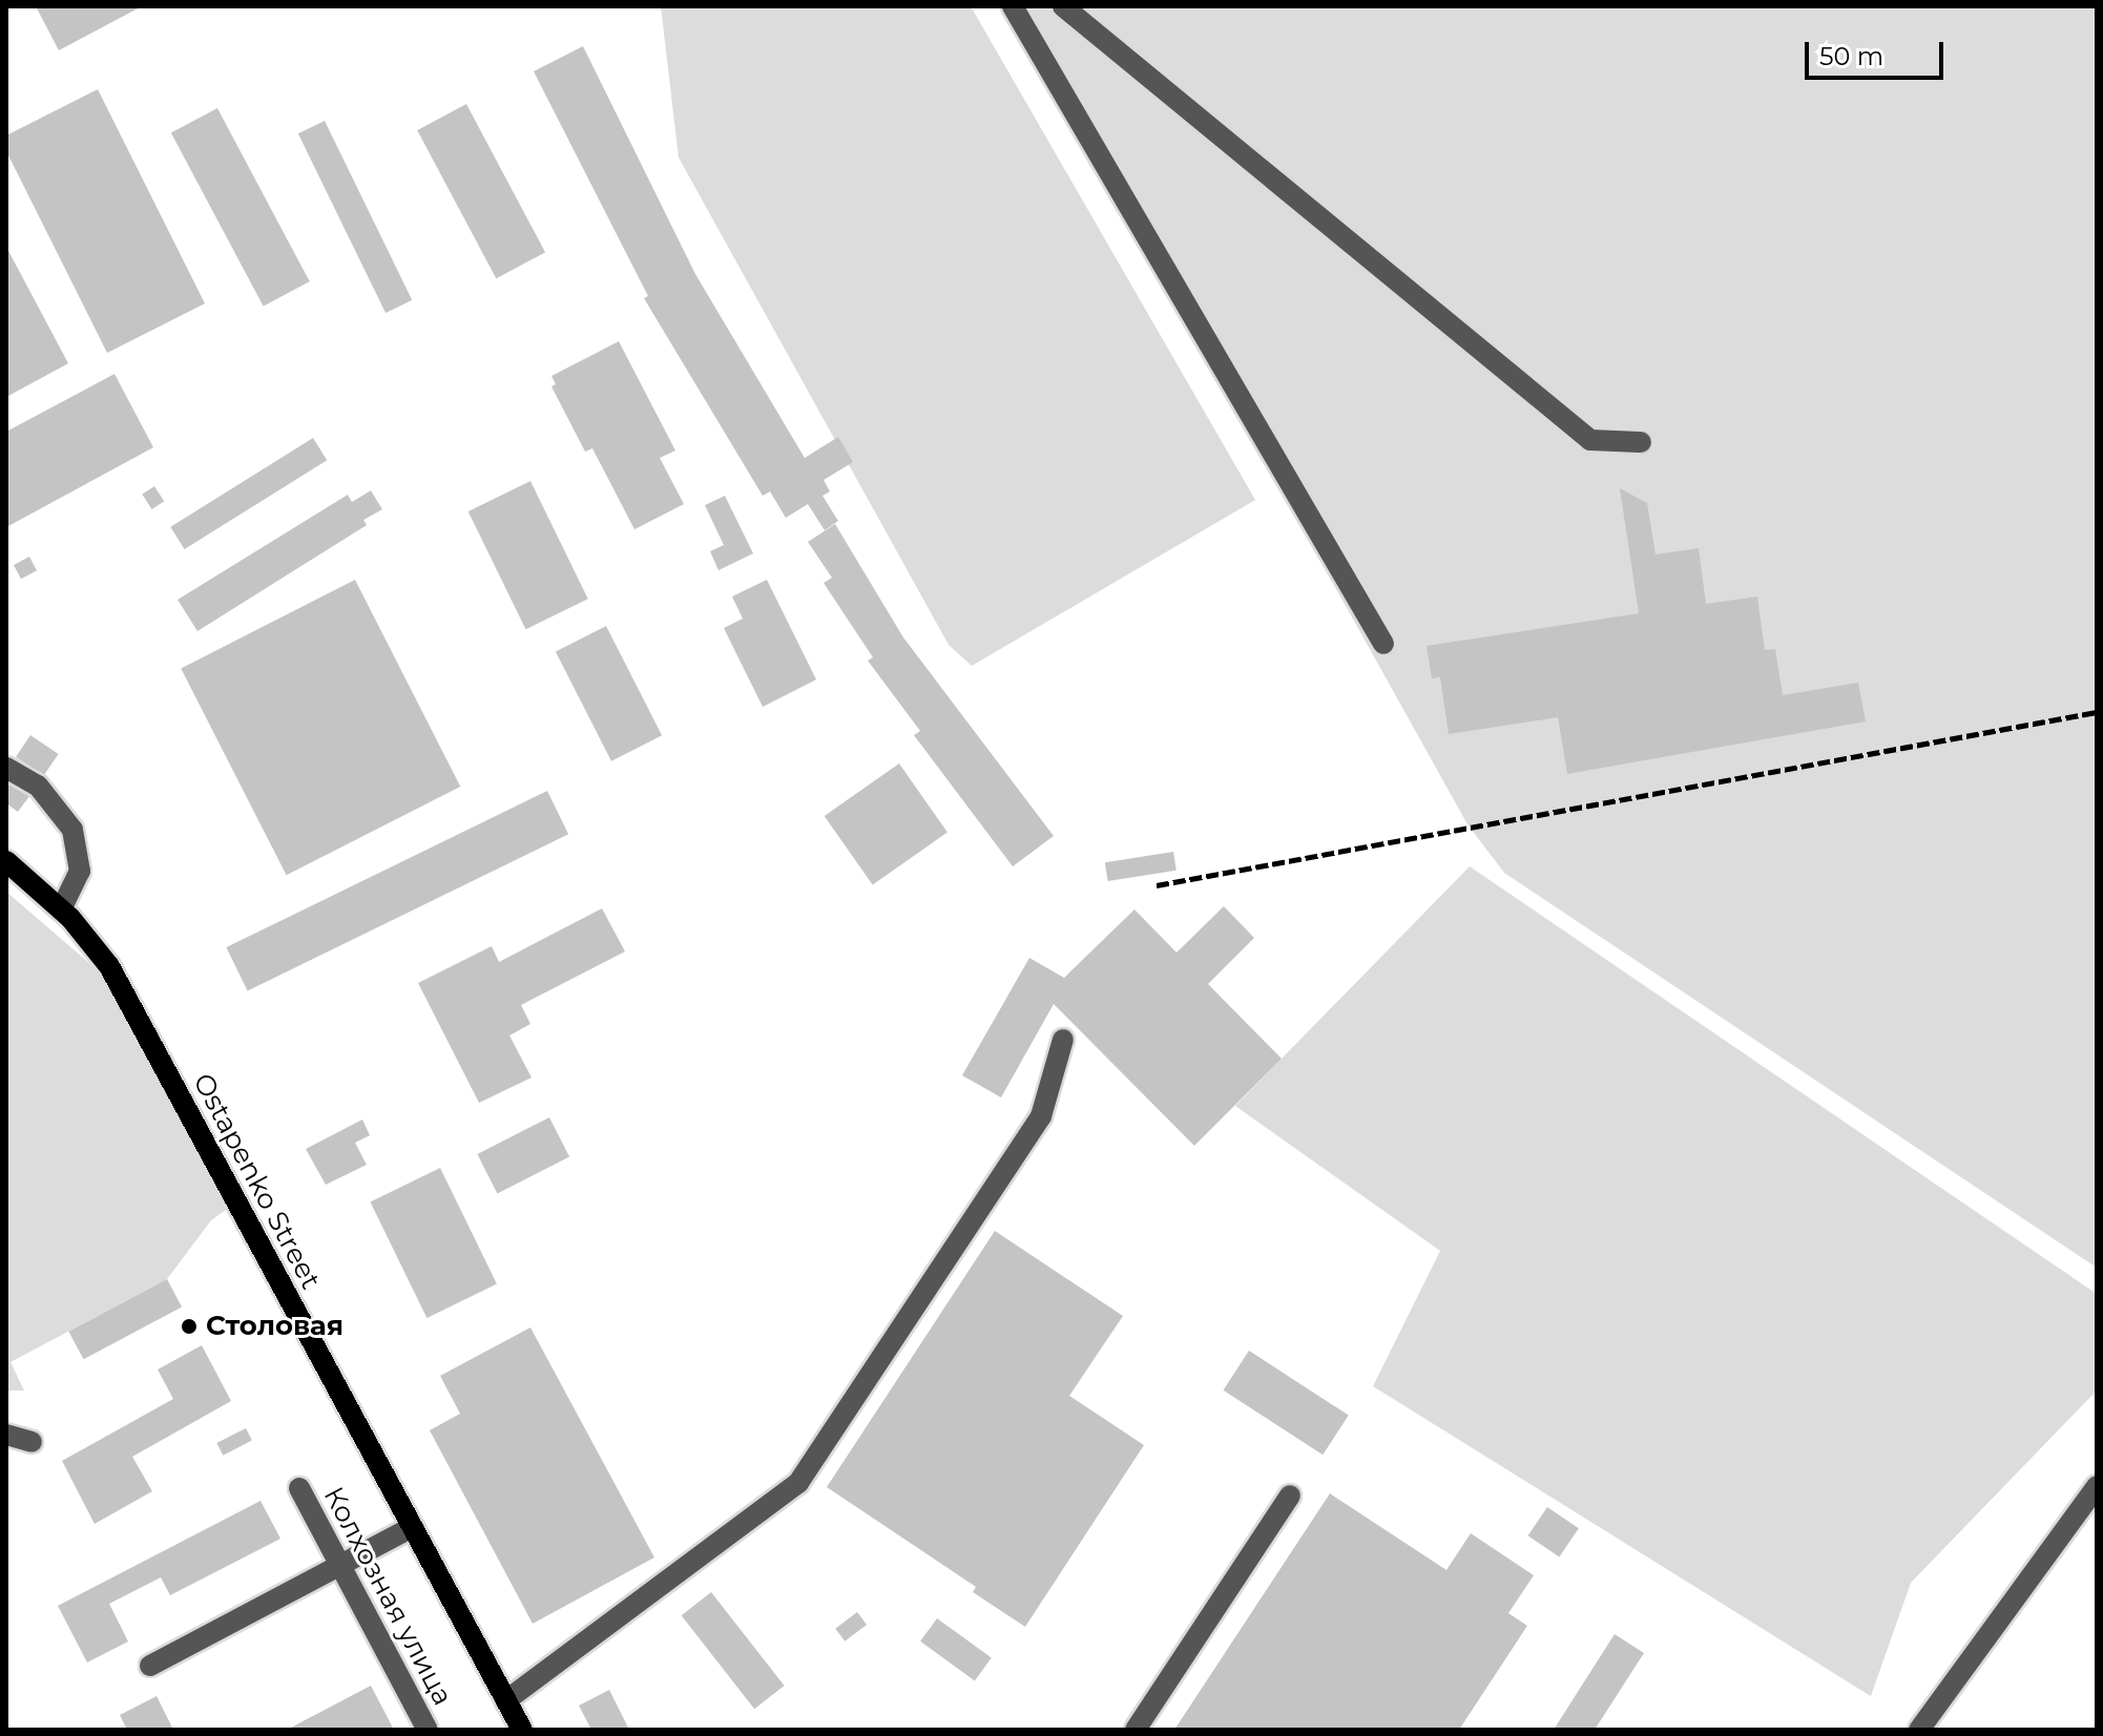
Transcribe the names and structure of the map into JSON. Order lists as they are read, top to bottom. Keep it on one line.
{"streets":{"main road":["Ostapenko Street"],"street":["Колхозная улица"]},"places":["Столовая"],"scale_bar":"50 m"}
